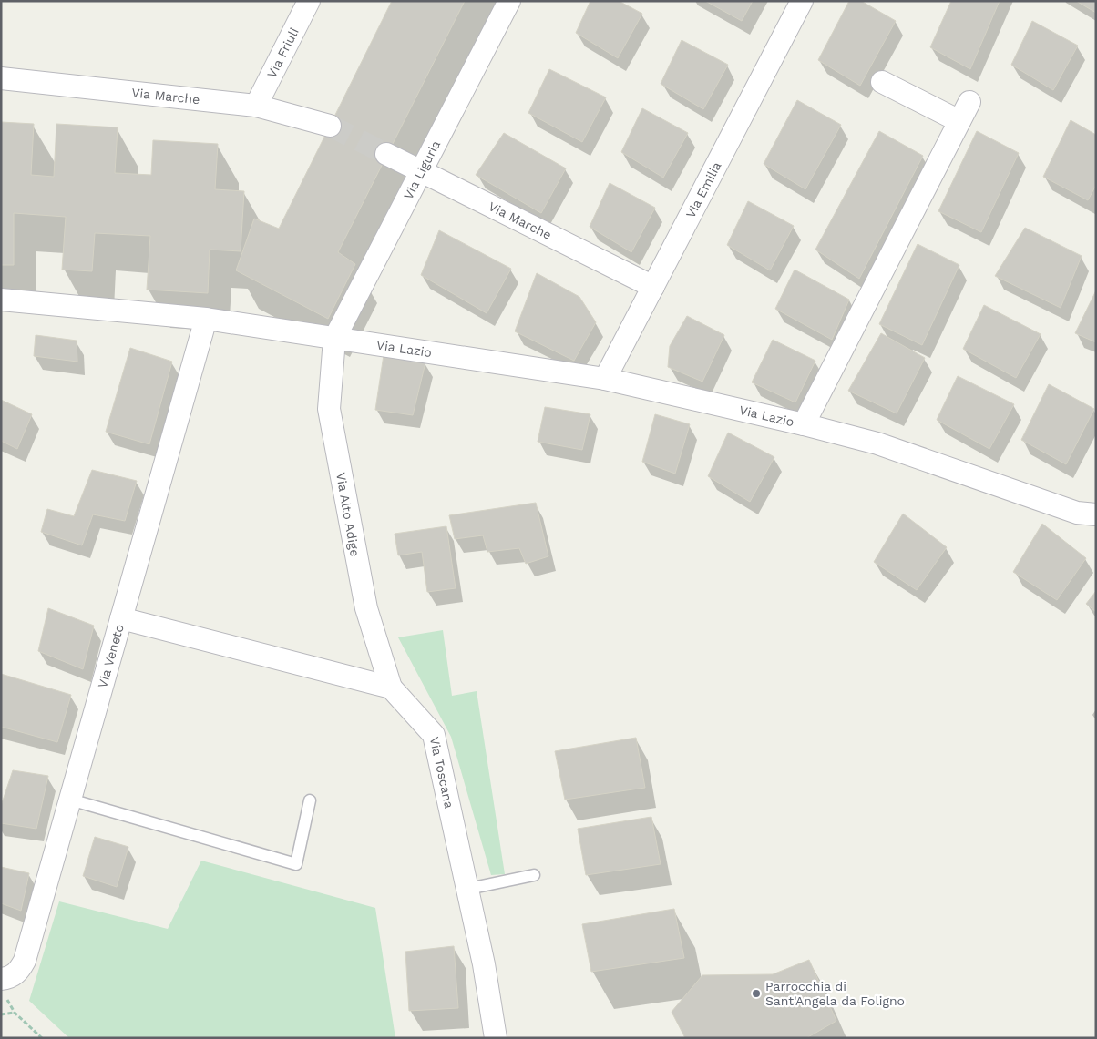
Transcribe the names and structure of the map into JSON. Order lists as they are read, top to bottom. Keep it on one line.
{"streets":{"street":["Via Friuli","Via Marche","Via Liguria","Via Emilia","Via Lazio","Via Alto Adige","Via Veneto","Via Toscana"]},"crossings":[["Via Friuli","Via Marche"],["Via Marche","Via Liguria"],["Via Marche","Via Emilia"],["Via Liguria","Via Lazio"],["Via Liguria","Via Alto Adige"],["Via Emilia","Via Lazio"],["Via Lazio","Via Alto Adige"],["Via Lazio","Via Veneto"],["Via Alto Adige","Via Toscana"]],"places":["Parrocchia di Sant'Angela da Foligno"]}
